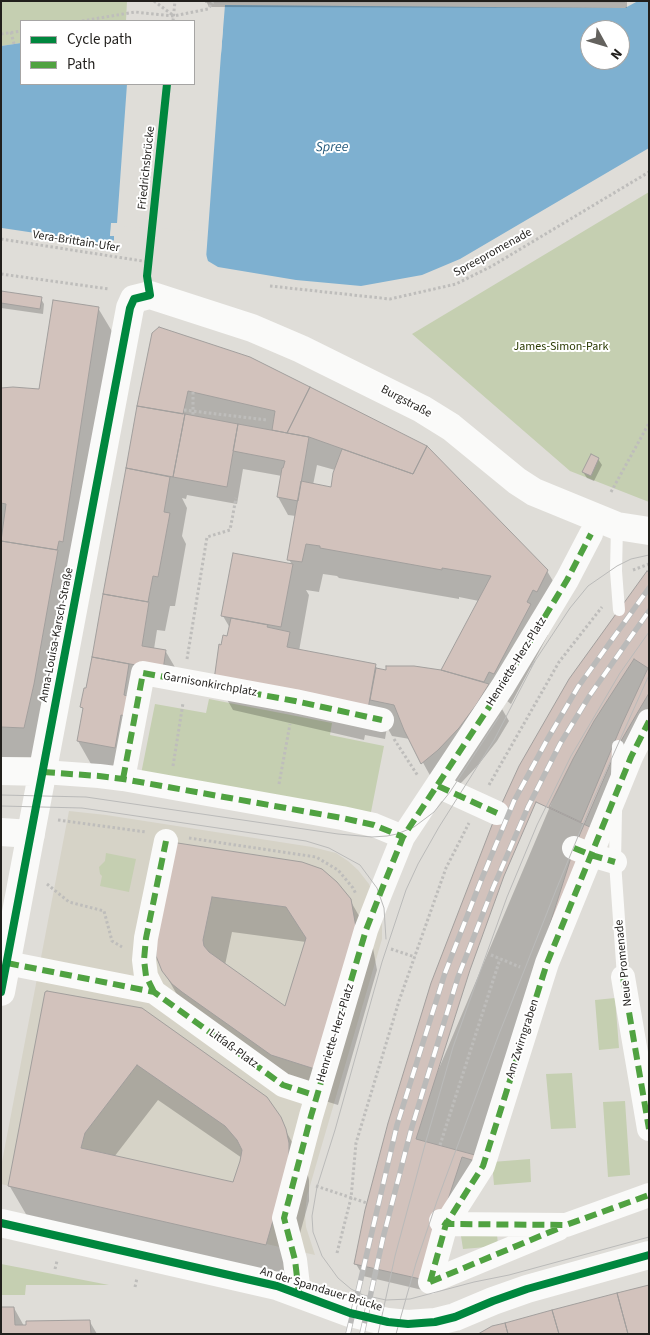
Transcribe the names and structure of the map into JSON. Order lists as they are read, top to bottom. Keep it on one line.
{"streets":{"street":["Burgstraße","Anna-Louisa-Karsch-Straße","Henriette-Herz-Platz","Garnisonkirchplatz","Neue Promenade","Am Zwirngraben","Litfaß-Platz","An der Spandauer Brücke"],"path":["Vera-Brittain-Ufer","Spreepromenade"],"cycle path":["Friedrichsbrücke"]},"crossings":[["Friedrichsbrücke","Vera-Brittain-Ufer"],["Friedrichsbrücke","Burgstraße"],["Friedrichsbrücke","Anna-Louisa-Karsch-Straße"],["Burgstraße","Anna-Louisa-Karsch-Straße"],["Anna-Louisa-Karsch-Straße","Litfaß-Platz"],["Henriette-Herz-Platz","Litfaß-Platz"],["Henriette-Herz-Platz","An der Spandauer Brücke"],["Neue Promenade","Am Zwirngraben"]],"water":["Spree"],"parks":["James-Simon-Park"],"legend":["Cycle path","Path"],"north":"bottom right"}
